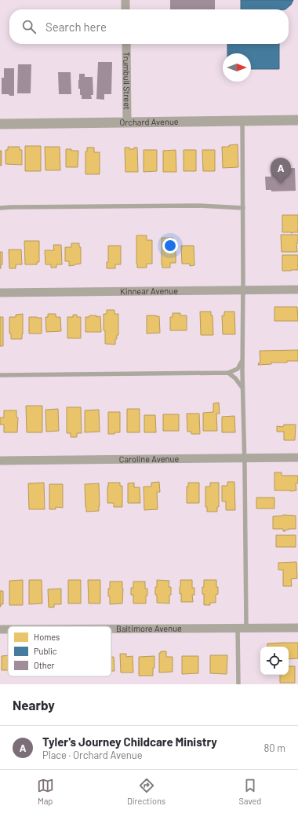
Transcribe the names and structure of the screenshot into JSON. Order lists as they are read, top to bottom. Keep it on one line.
{"streets":{"street":["Trumbull Street","Orchard Avenue","Kinnear Avenue","Caroline Avenue","Baltimore Avenue"]},"crossings":[["Trumbull Street","Orchard Avenue"]],"legend":["Homes","Public","Other"],"north":"right","page":{"search":"Search here","pins":"A","heading":"Nearby","list":[{"mark":"A","name":"Tyler's Journey Childcare Ministry","note":"Place · Orchard Avenue","value":"80 m"}],"nav":["Map","Directions","Saved"]}}
